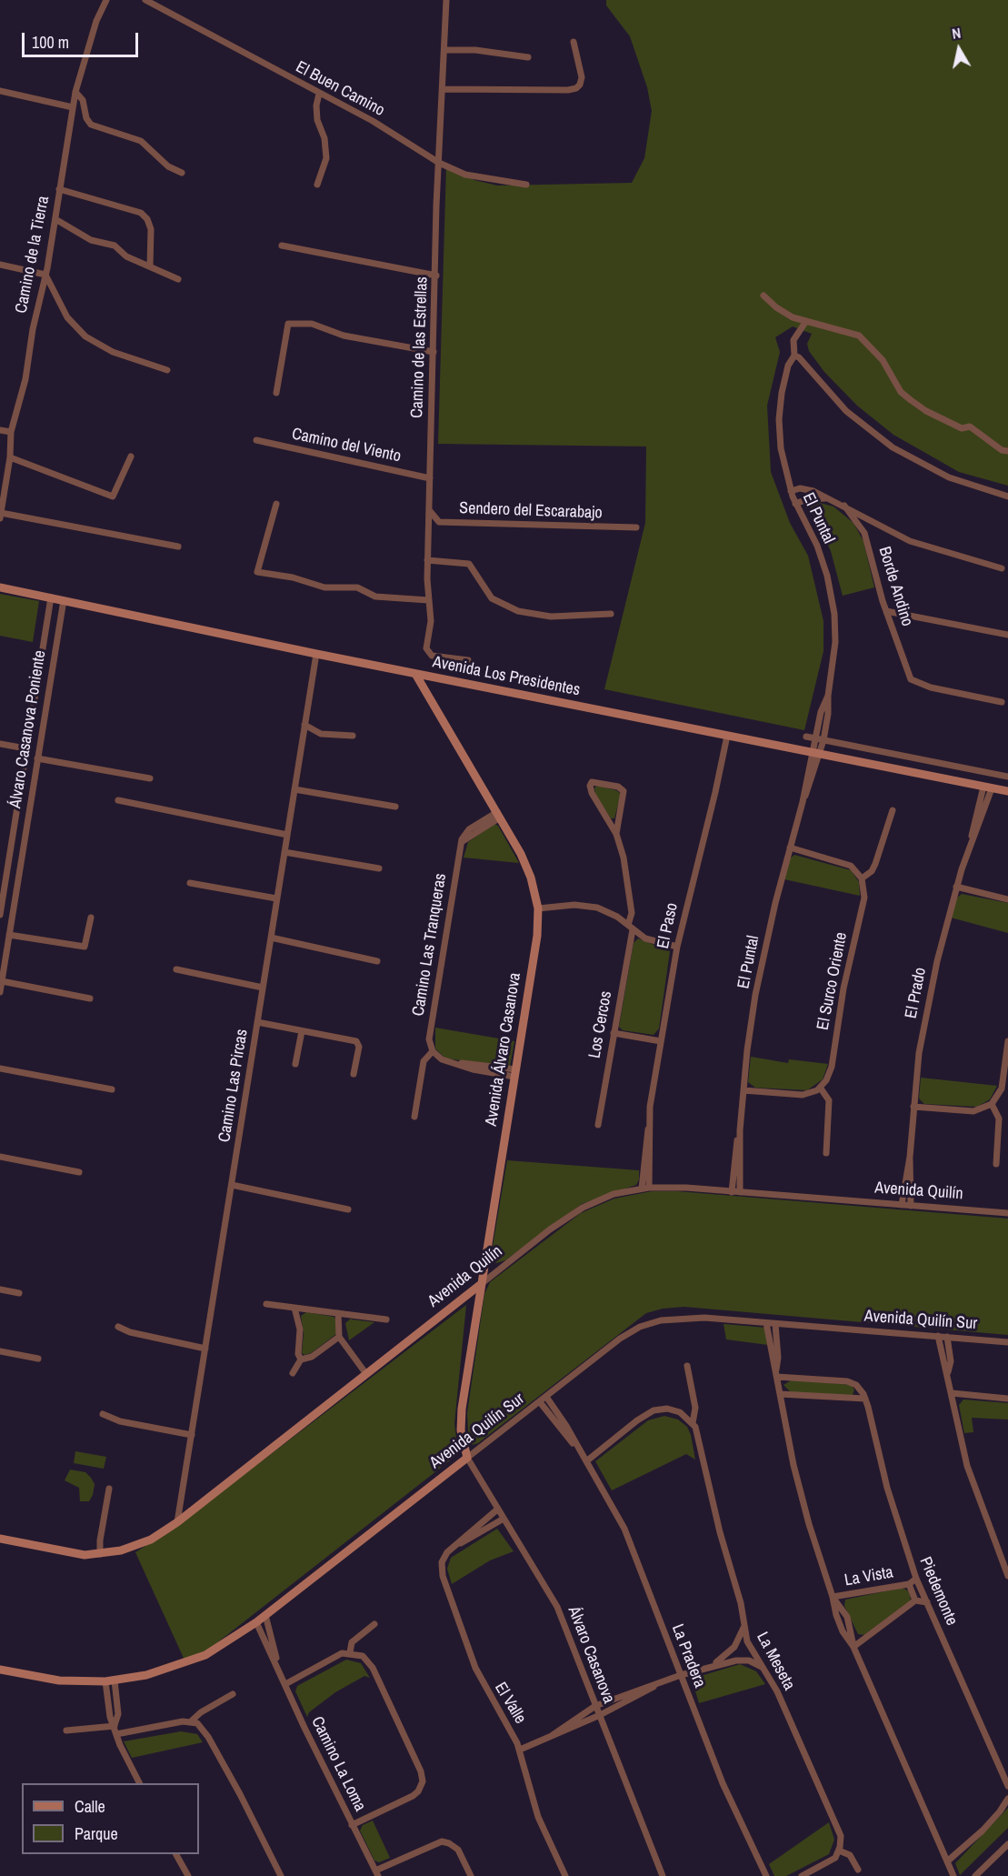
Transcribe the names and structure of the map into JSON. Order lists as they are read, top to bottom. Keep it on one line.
{"streets":{"street":["El Buen Camino","Camino de la Tierra","Camino de las Estrellas","Camino del Viento","Sendero del Escarabajo","El Puntal","Borde Andino","Avenida Los Presidentes","Álvaro Casanova Poniente","El Paso","Camino Las Tranqueras","El Surco Oriente","El Prado","Los Cercos","Avenida Álvaro Casanova","Camino Las Pircas","Avenida Quilín","Avenida Quilín Sur","La Vista","Piedemonte","Álvaro Casanova","La Pradera","La Meseta","El Valle","Camino La Loma"]},"crossings":[["El Buen Camino","Camino de las Estrellas"],["Camino de las Estrellas","Camino del Viento"],["Camino de las Estrellas","Sendero del Escarabajo"],["El Puntal","Avenida Los Presidentes"],["El Puntal","Avenida Quilín"],["Avenida Los Presidentes","Álvaro Casanova Poniente"],["Avenida Los Presidentes","El Paso"],["Avenida Los Presidentes","El Prado"],["Avenida Los Presidentes","Avenida Álvaro Casanova"],["Avenida Los Presidentes","Camino Las Pircas"],["El Paso","Avenida Quilín"],["Camino Las Tranqueras","Avenida Álvaro Casanova"],["El Prado","Avenida Quilín"],["Avenida Álvaro Casanova","Avenida Quilín"],["Avenida Álvaro Casanova","Avenida Quilín Sur"],["Avenida Álvaro Casanova","Álvaro Casanova"],["Camino Las Pircas","Avenida Quilín"],["Avenida Quilín Sur","Álvaro Casanova"],["Avenida Quilín Sur","La Pradera"],["Avenida Quilín Sur","Camino La Loma"],["La Vista","Piedemonte"],["Álvaro Casanova","El Valle"]],"legend":["Calle","Parque"],"scale_bar":"100 m","north":"top"}
